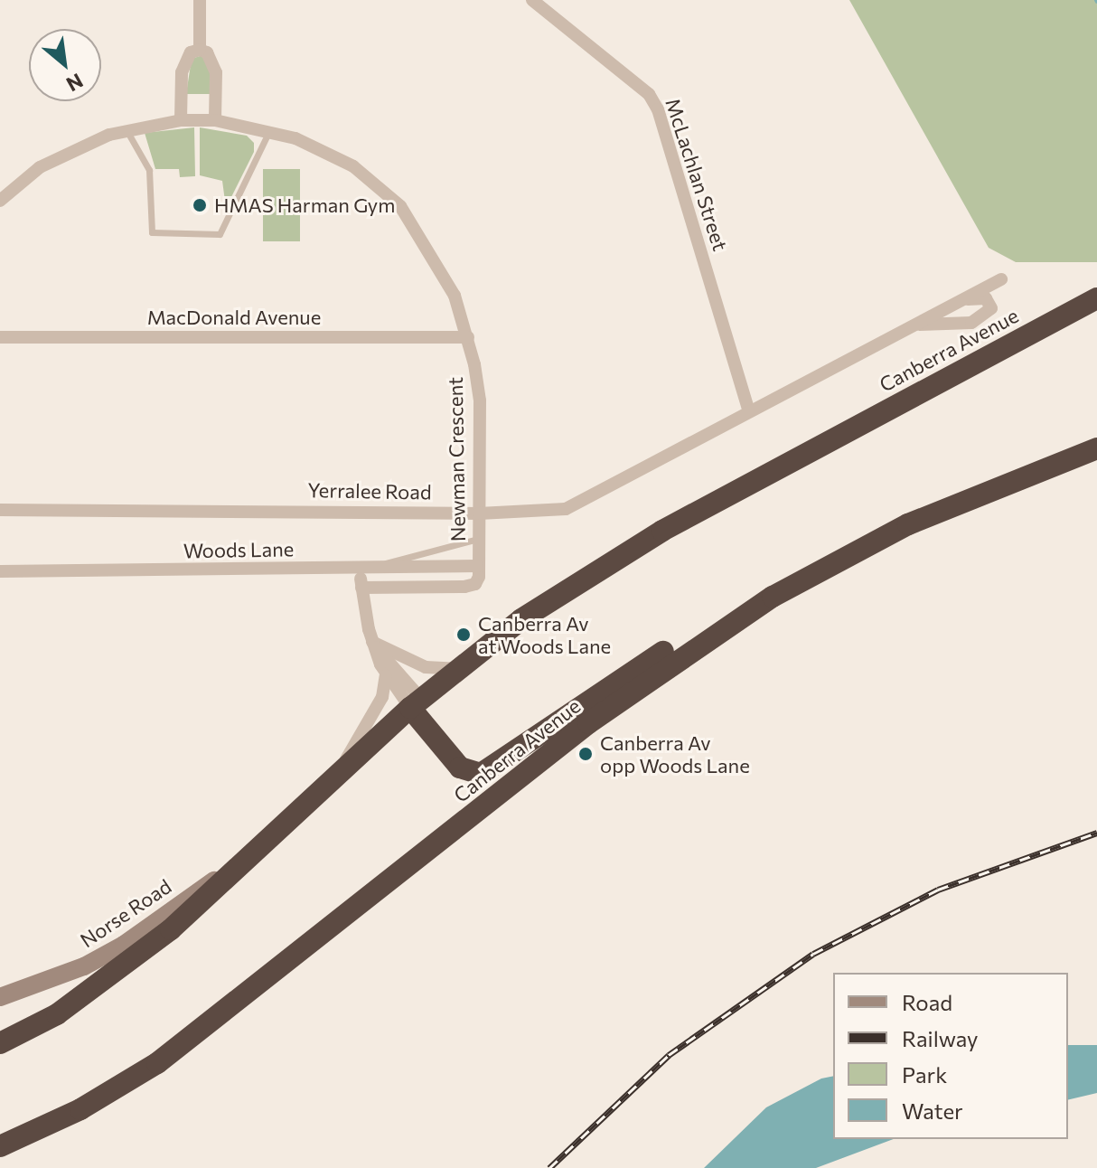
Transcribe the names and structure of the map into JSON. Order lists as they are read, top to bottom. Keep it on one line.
{"streets":{"highway":["Canberra Avenue"],"main road":["Norse Road"],"street":["McLachlan Street","MacDonald Avenue","Newman Crescent","Yerralee Road","Woods Lane"]},"crossings":[["McLachlan Street","Yerralee Road"],["MacDonald Avenue","Newman Crescent"],["Canberra Avenue","Norse Road"],["Newman Crescent","Yerralee Road"],["Newman Crescent","Woods Lane"]],"places":["HMAS Harman Gym","Canberra Av at Woods Lane","Canberra Av opp Woods Lane"],"legend":["Road","Railway","Park","Water"],"north":"bottom right"}
